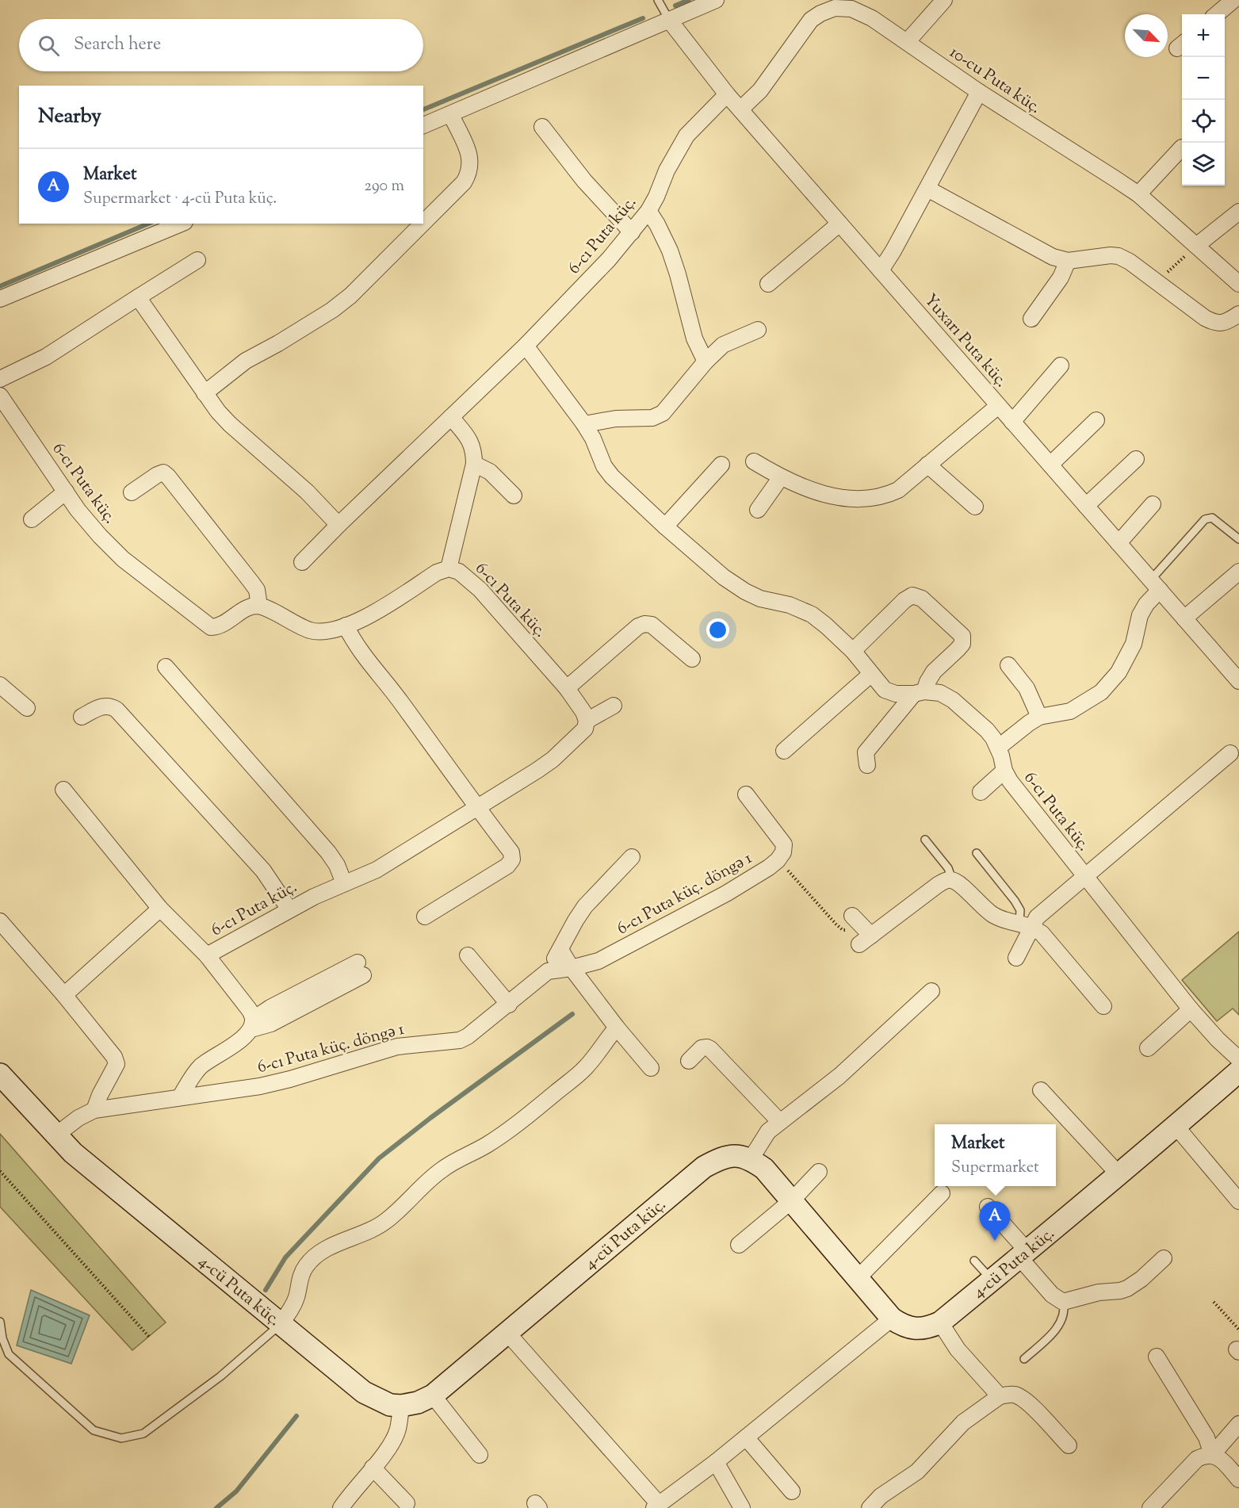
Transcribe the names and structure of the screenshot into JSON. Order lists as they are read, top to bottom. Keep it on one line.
{"streets":{"street":["10-cu Puta küç.","6-cı Puta küç.","Yuxarı Puta küç.","6-cı Puta küç. döngə 1","4-cü Puta küç."]},"crossings":[["10-cu Puta küç.","Yuxarı Puta küç."],["6-cı Puta küç.","Yuxarı Puta küç."],["6-cı Puta küç. döngə 1","4-cü Puta küç."]],"north":"bottom right","page":{"map_buttons":["+","−"],"search":"Search here","heading":"Nearby","list":[{"mark":"A","name":"Market","note":"Supermarket · 4-cü Puta küç.","value":"290 m"}],"popup":["Market","Supermarket"],"pins":"A"}}
